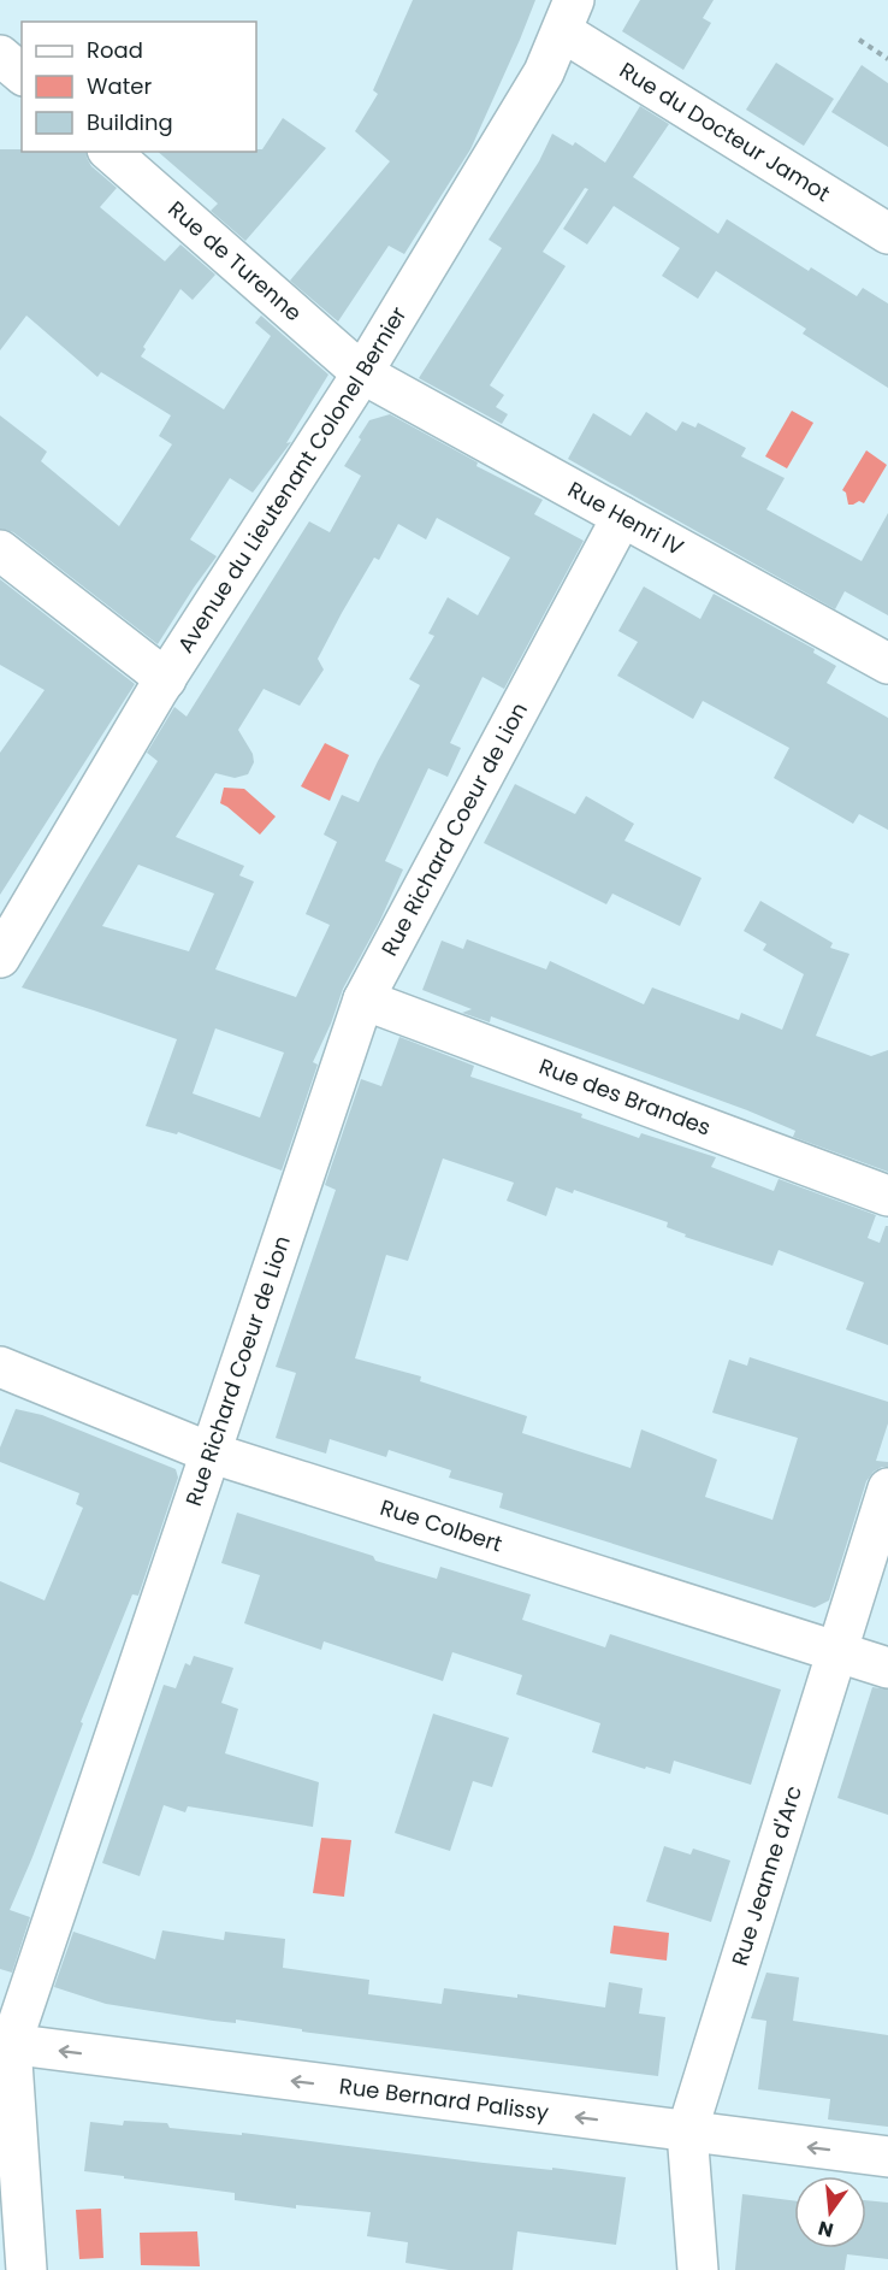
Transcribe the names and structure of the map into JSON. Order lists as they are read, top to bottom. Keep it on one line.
{"streets":{"street":["Rue du Docteur Jamot","Rue de Turenne","Avenue du Lieutenant Colonel Bernier","Rue Henri IV","Rue Richard Coeur de Lion","Rue des Brandes","Rue Colbert","Rue Jeanne d'Arc","Rue Bernard Palissy"]},"crossings":[["Rue du Docteur Jamot","Avenue du Lieutenant Colonel Bernier"],["Rue de Turenne","Avenue du Lieutenant Colonel Bernier"],["Rue de Turenne","Rue Henri IV"],["Avenue du Lieutenant Colonel Bernier","Rue Henri IV"],["Rue Henri IV","Rue Richard Coeur de Lion"],["Rue Richard Coeur de Lion","Rue des Brandes"],["Rue Richard Coeur de Lion","Rue Colbert"],["Rue Richard Coeur de Lion","Rue Bernard Palissy"],["Rue Colbert","Rue Jeanne d'Arc"],["Rue Jeanne d'Arc","Rue Bernard Palissy"]],"one_way":["Rue Bernard Palissy"],"legend":["Road","Water","Building"],"north":"bottom"}
